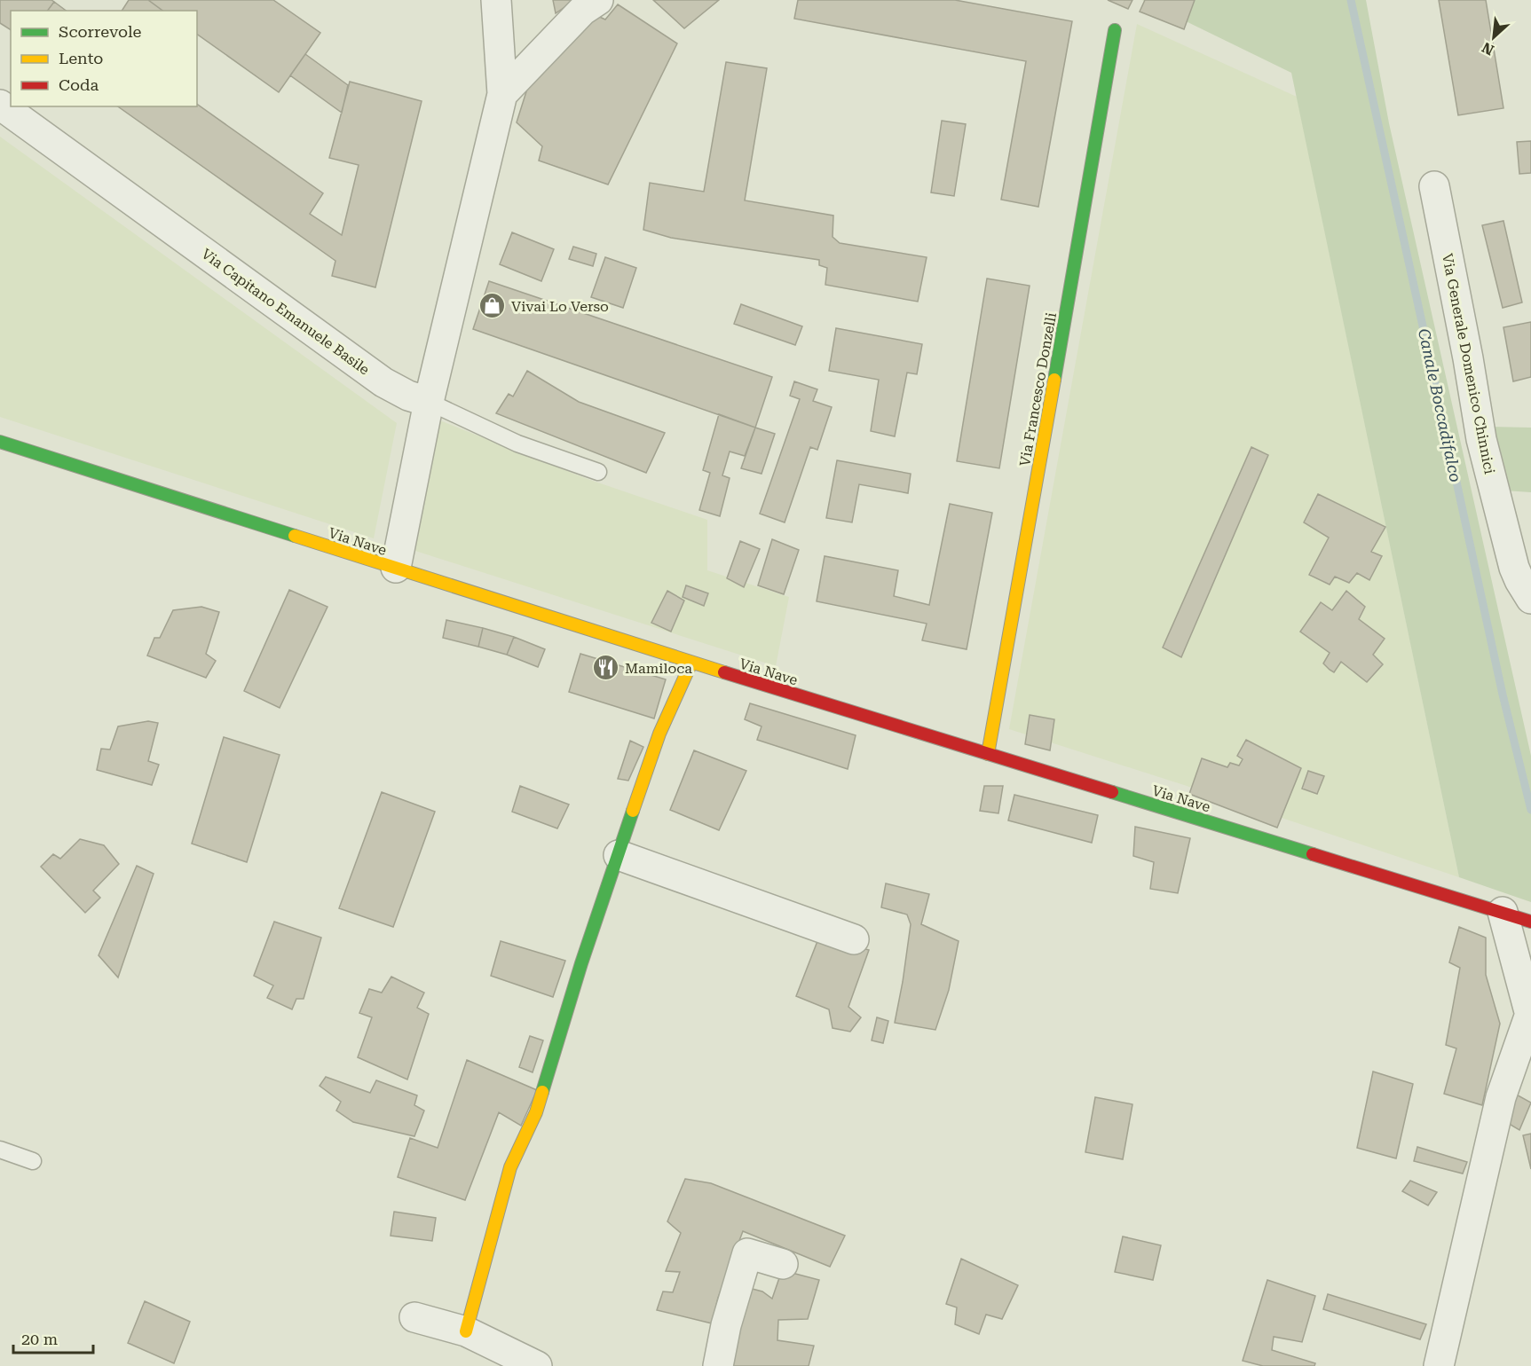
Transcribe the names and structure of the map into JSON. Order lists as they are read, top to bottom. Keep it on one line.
{"streets":{"street":["Via Capitano Emanuele Basile","Via Generale Domenico Chinnici","Via Francesco Donzelli","Via Nave"]},"crossings":[["Via Francesco Donzelli","Via Nave"]],"water":["Canale Boccadifalco"],"places":{"shop":["Vivai Lo Verso"],"restaurant":["Mamiloca"]},"legend":["Scorrevole","Lento","Coda"],"scale_bar":"20 m","north":"bottom left"}
